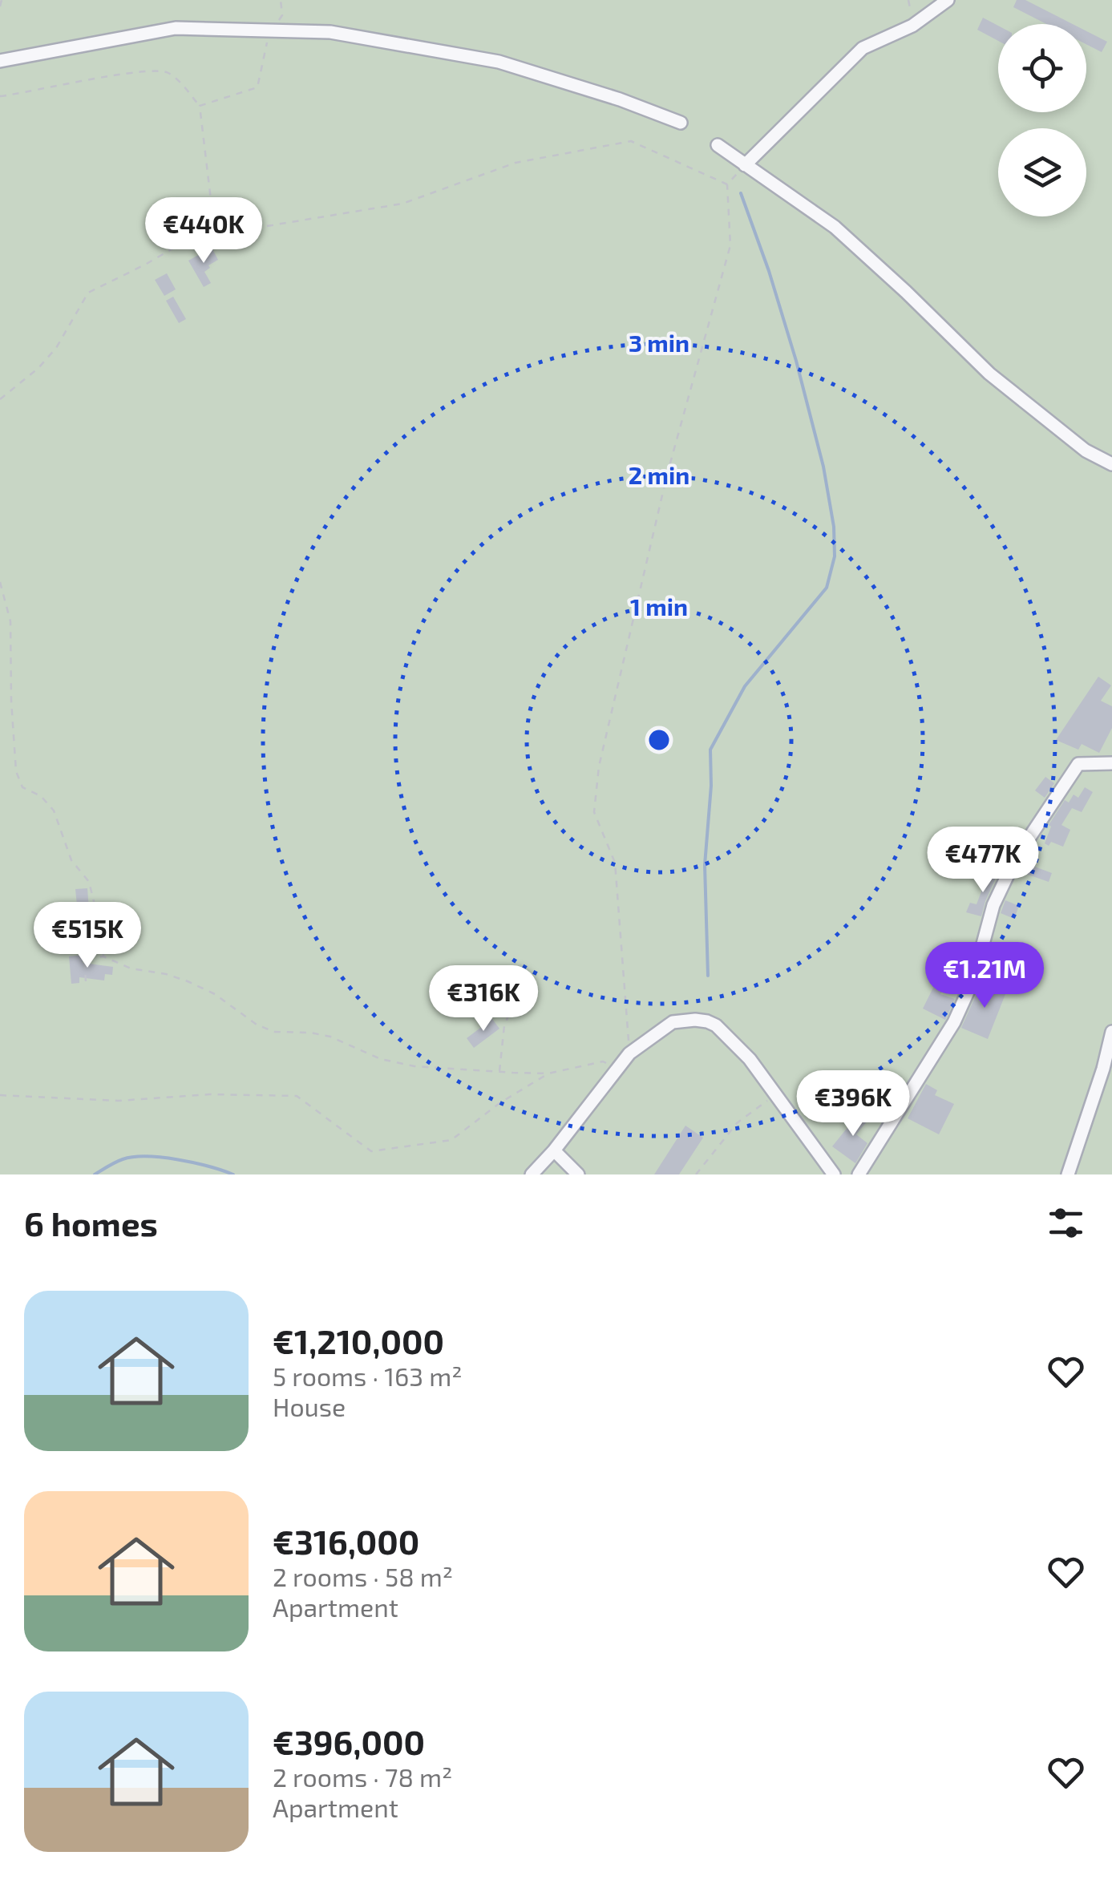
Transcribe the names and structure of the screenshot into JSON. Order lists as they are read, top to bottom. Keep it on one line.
{"page":{"price":["€440K","€477K","€515K","€1.21M","€316K","€396K"],"heading":"6 homes","list":[{"name":"€1,210,000","note":"5 rooms · 163 m² · House"},{"name":"€316,000","note":"2 rooms · 58 m² · Apartment"},{"name":"€396,000","note":"2 rooms · 78 m² · Apartment"}]},"rings":["3 min","2 min","1 min"]}
